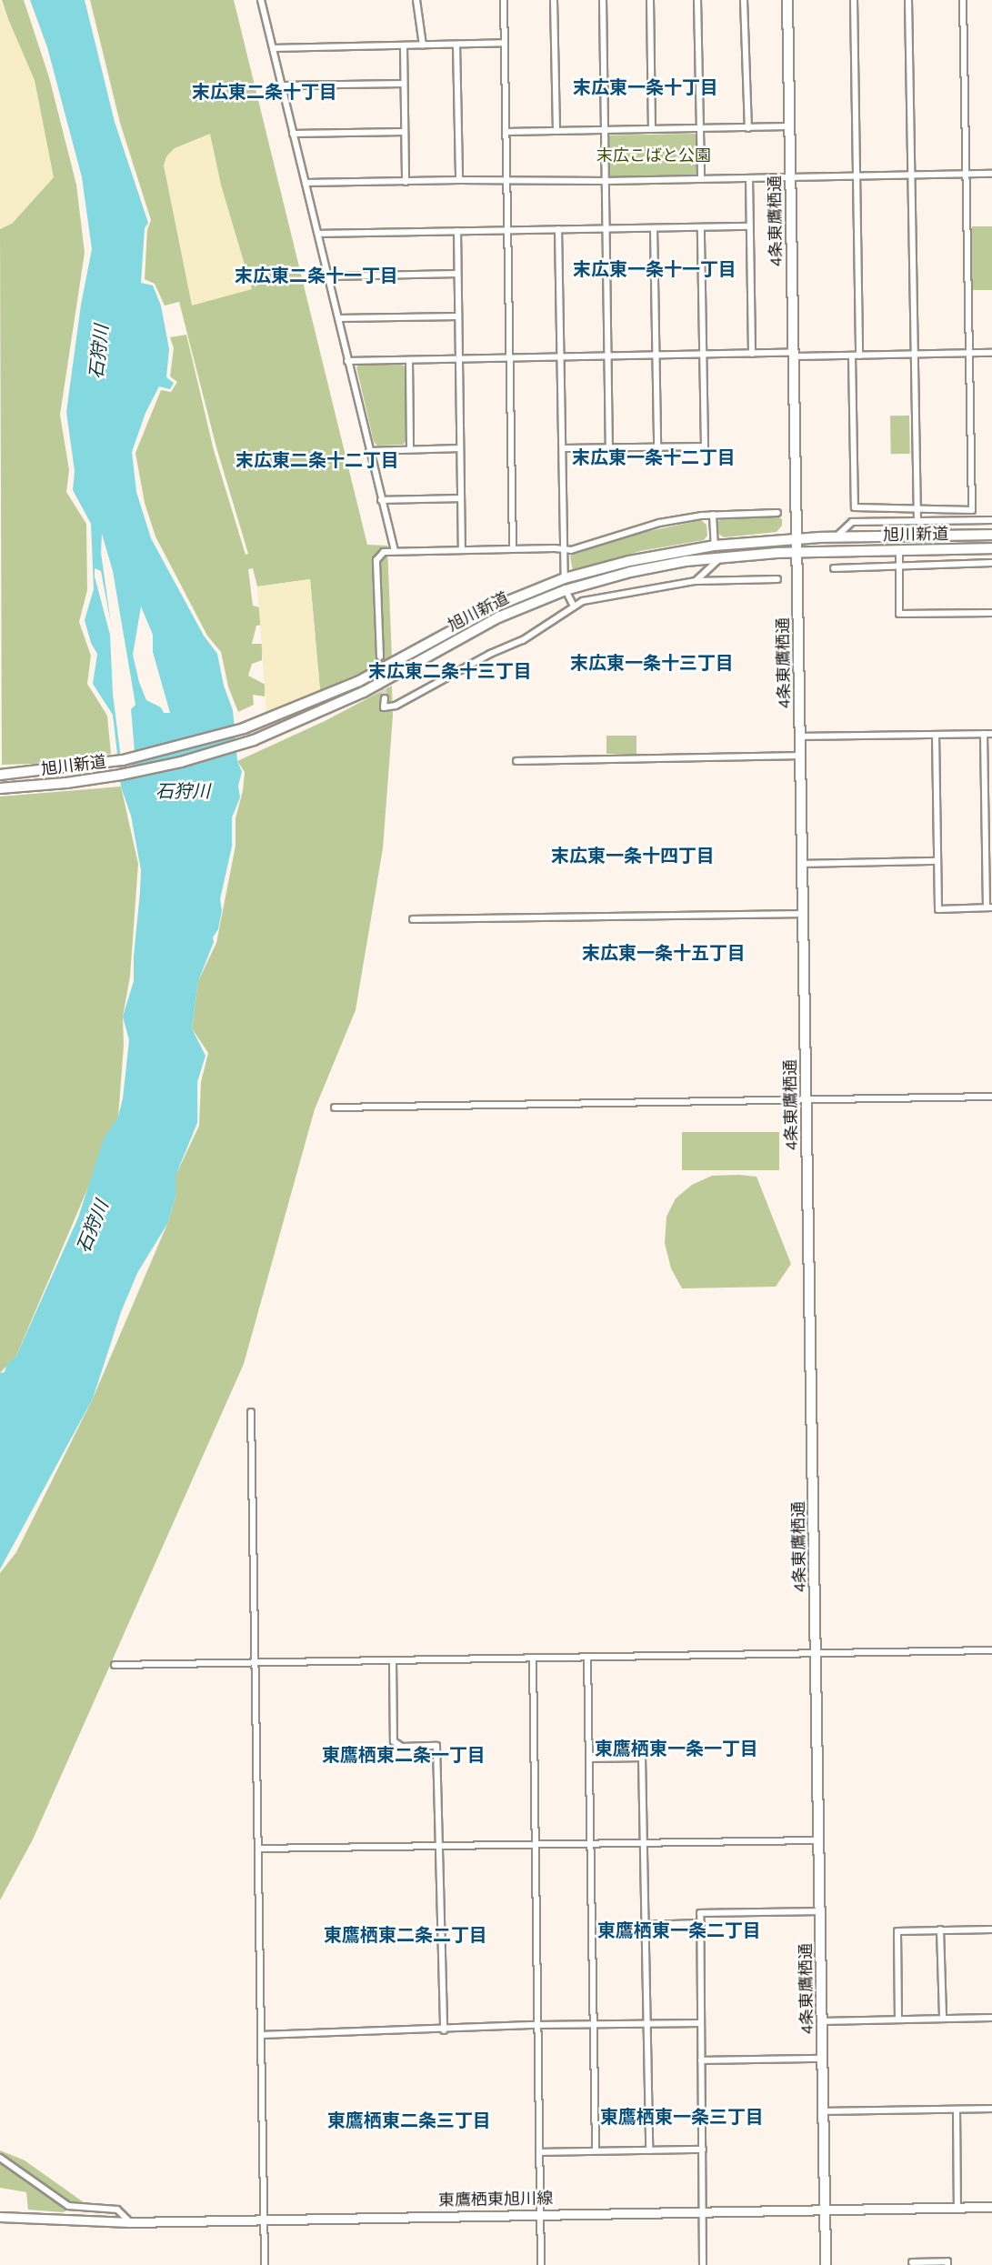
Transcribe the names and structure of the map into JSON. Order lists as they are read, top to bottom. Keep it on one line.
{"streets":{"highway":["4条東鷹栖通","旭川新道"],"main road":["東鷹栖東旭川線"]},"crossings":[["4条東鷹栖通","旭川新道"],["4条東鷹栖通","東鷹栖東旭川線"]],"districts":["末広東一条十丁目","末広東二条十丁目","末広東一条十一丁目","末広東二条十一丁目","末広東一条十二丁目","末広東二条十二丁目","末広東一条十三丁目","末広東二条十三丁目","末広東一条十四丁目","末広東一条十五丁目","東鷹栖東一条一丁目","東鷹栖東二条一丁目","東鷹栖東一条二丁目","東鷹栖東二条二丁目","東鷹栖東一条三丁目","東鷹栖東二条三丁目"],"water":["石狩川"],"parks":["末広こばと公園"]}
